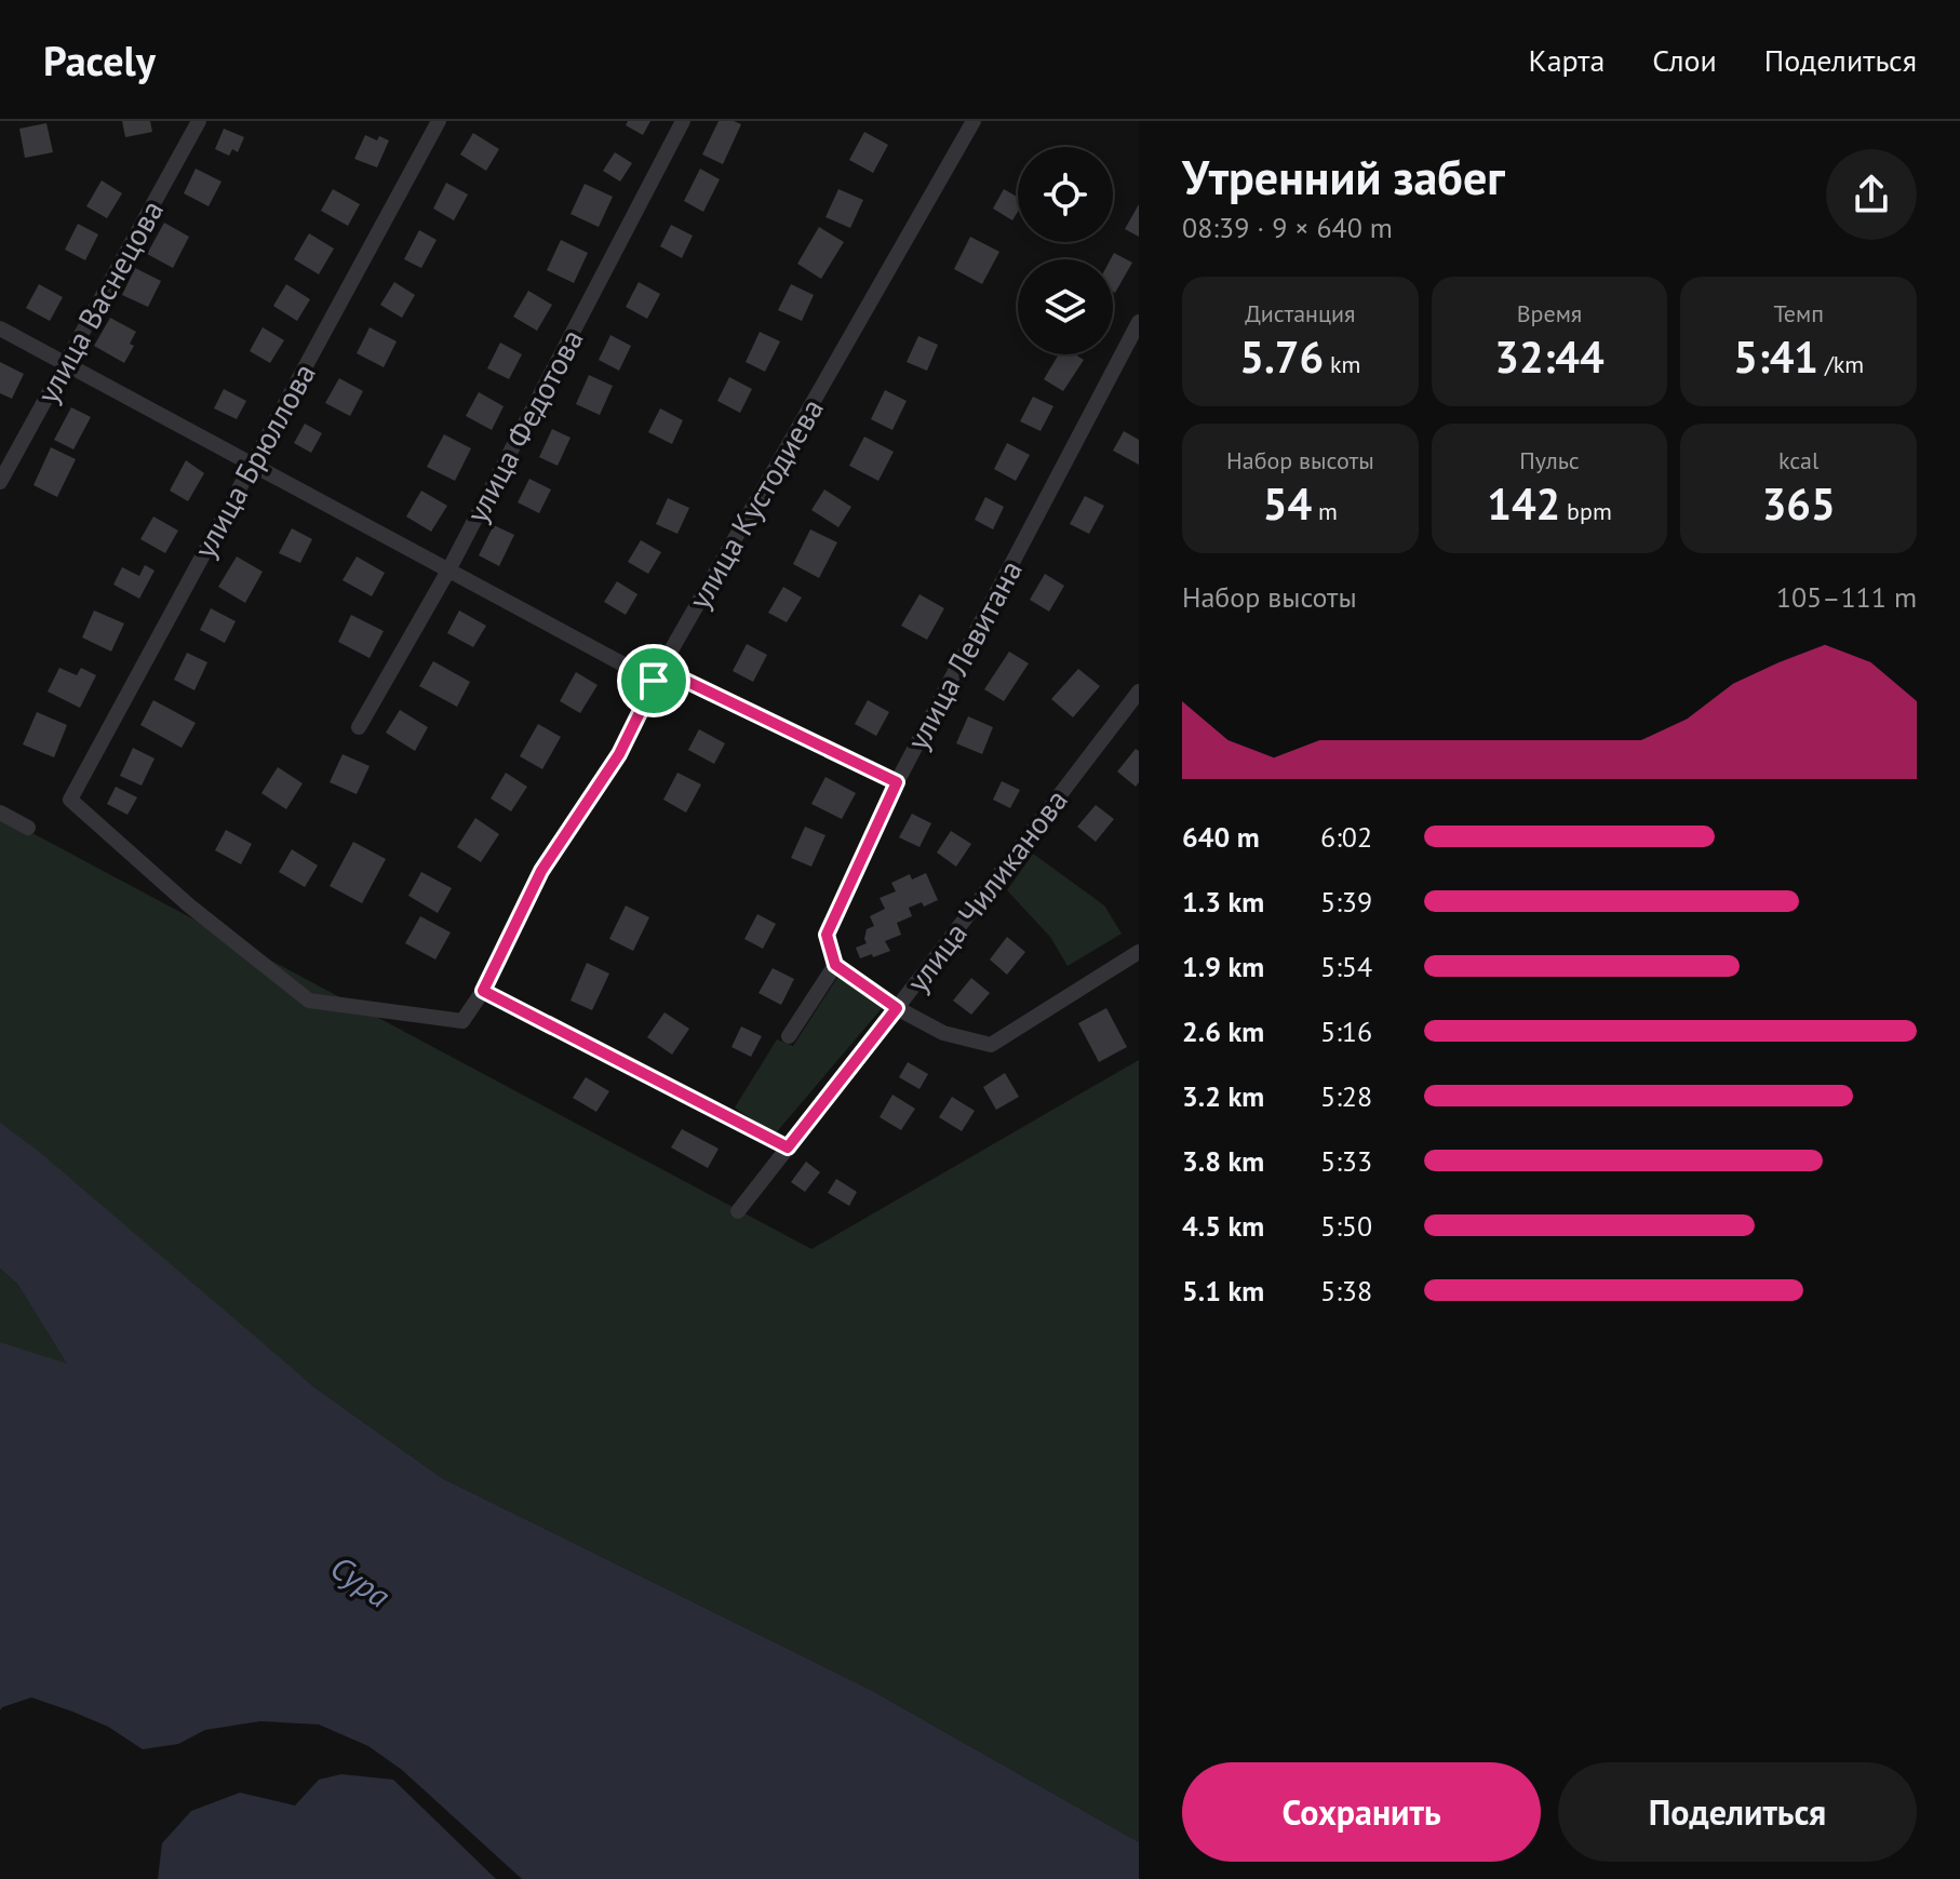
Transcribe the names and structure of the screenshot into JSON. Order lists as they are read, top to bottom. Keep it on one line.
{"streets":{"street":["улица Васнецова","улица Федотова","улица Брюллова","улица Кустодиева","улица Левитана","улица Чиликанова"]},"crossings":[["улица Брюллова","улица Кустодиева"]],"water":["Сура"],"page":{"header":"Pacely","nav":["Карта","Слои","Поделиться"],"heading":["Утренний забег","08:39 · 9 × 640 m"],"stats":[["Дистанция","5.76 km"],["Время","32:44"],["Темп","5:41 /km"],["Набор высоты","54 m"],["Пульс","142 bpm"],["kcal","365"]],"chart":["Набор высоты","105–111 m"],"list":[{"name":"640 m","note":"6:02"},{"name":"1.3 km","note":"5:39"},{"name":"1.9 km","note":"5:54"},{"name":"2.6 km","note":"5:16"},{"name":"3.2 km","note":"5:28"},{"name":"3.8 km","note":"5:33"},{"name":"4.5 km","note":"5:50"},{"name":"5.1 km","note":"5:38"}],"buttons":["Сохранить","Поделиться"]}}
